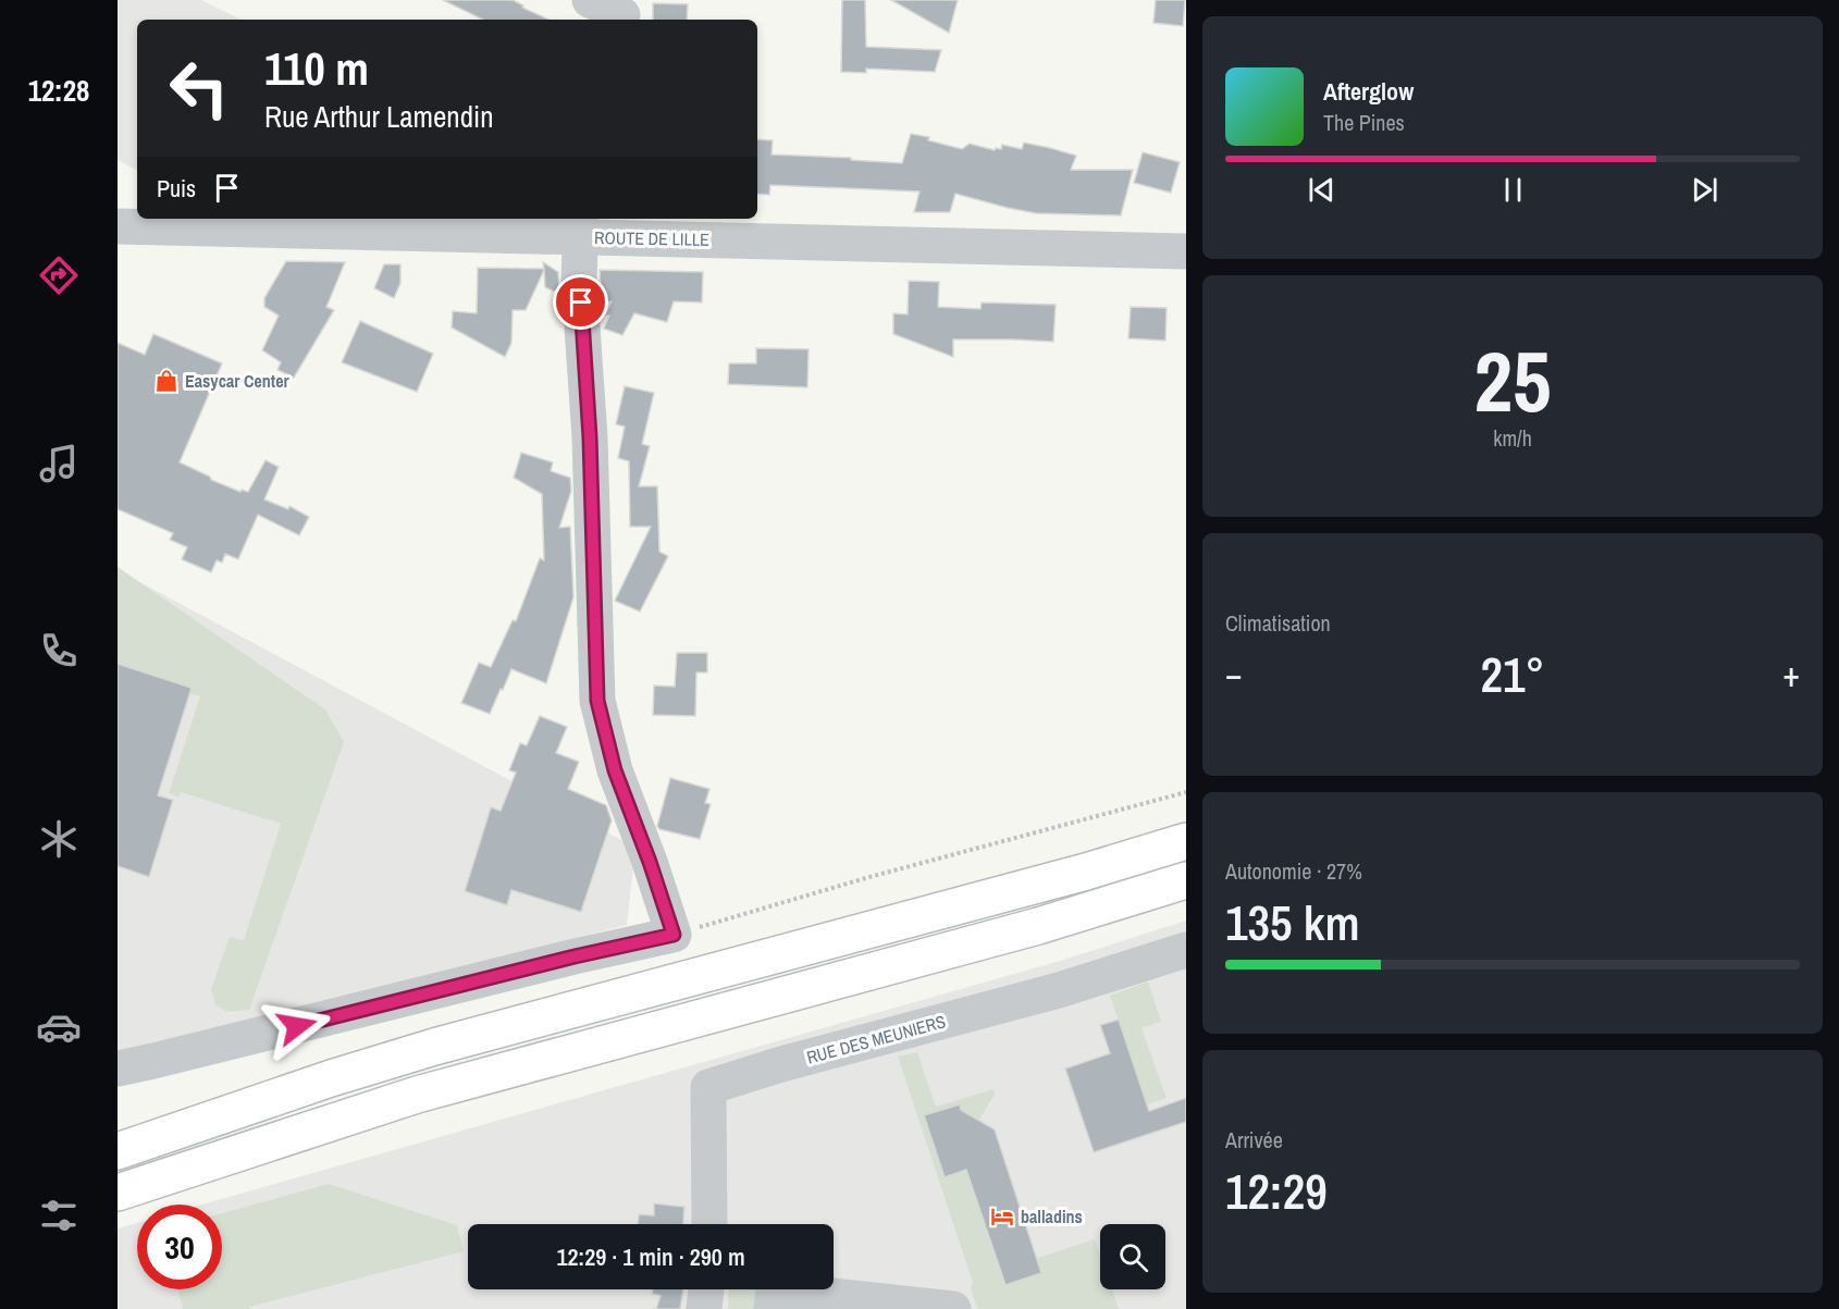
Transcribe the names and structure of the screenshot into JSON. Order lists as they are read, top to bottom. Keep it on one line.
{"streets":{"street":["ROUTE DE LILLE","RUE DES MEUNIERS"]},"places":{"shop":["Easycar Center"],"hotel":["balladins"]},"page":{"tabs":"12:28","turn":["110 m","Rue Arthur Lamendin"],"song":["Afterglow","The Pines"],"then":"Puis","tile":[["25","km/h"],"Climatisation",["Autonomie · 27%","135 km"],["Arrivée","12:29"]],"heat":["−","21°","+"],"limit":"30","trip":"12:29 · 1 min · 290 m"}}
